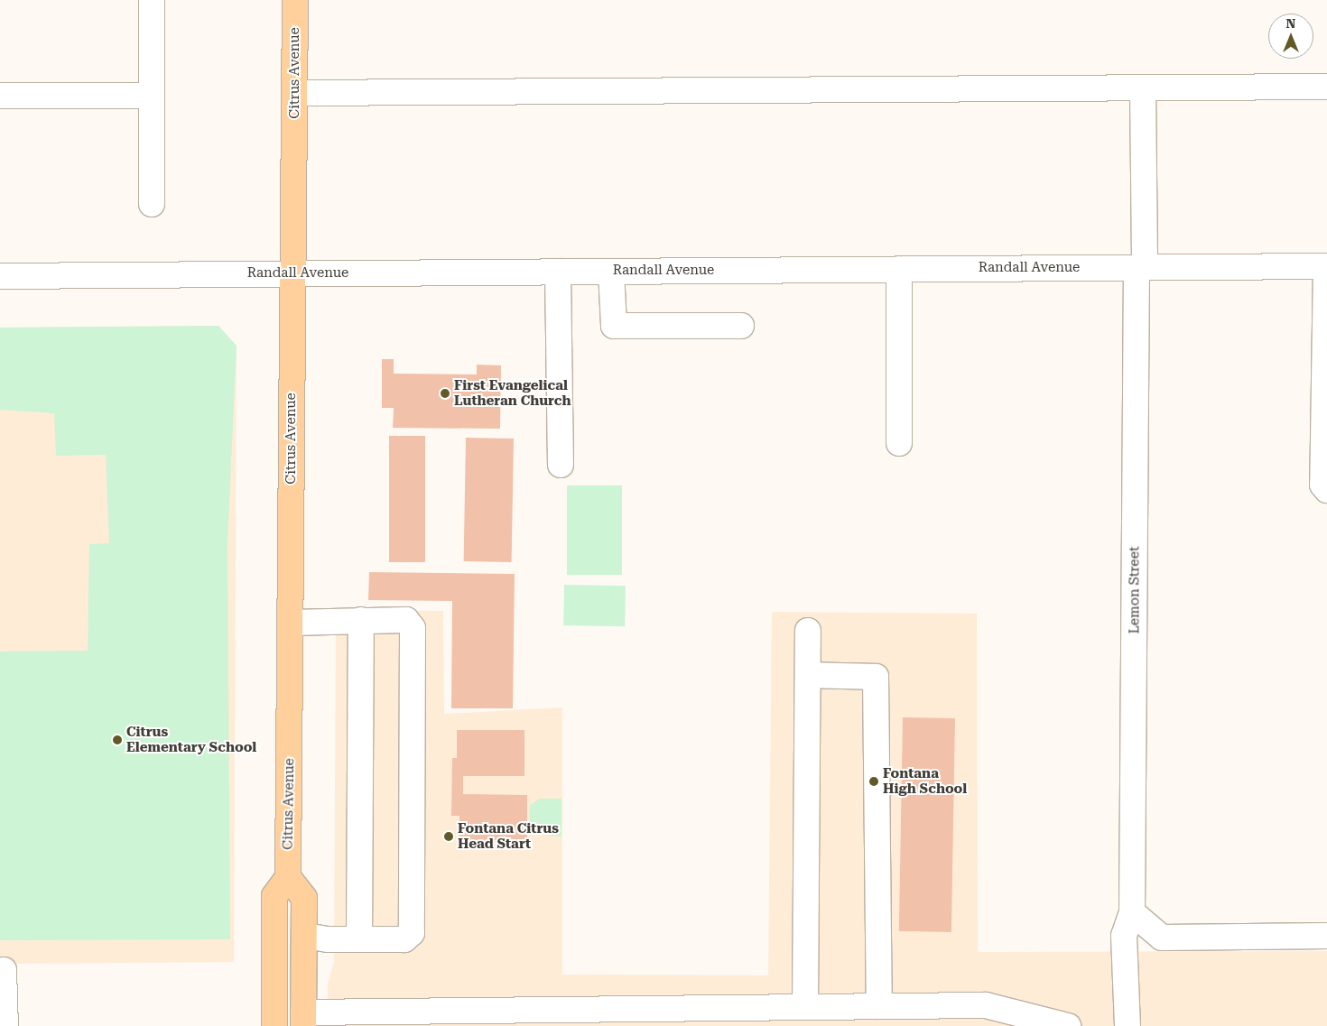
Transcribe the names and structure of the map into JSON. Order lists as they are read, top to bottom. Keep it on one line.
{"streets":{"main road":["Citrus Avenue"],"street":["Randall Avenue","Lemon Street"]},"crossings":[["Citrus Avenue","Randall Avenue"],["Randall Avenue","Lemon Street"]],"places":["First Evangelical Lutheran Church","Citrus Elementary School","Fontana High School","Fontana Citrus Head Start"],"north":"top"}
